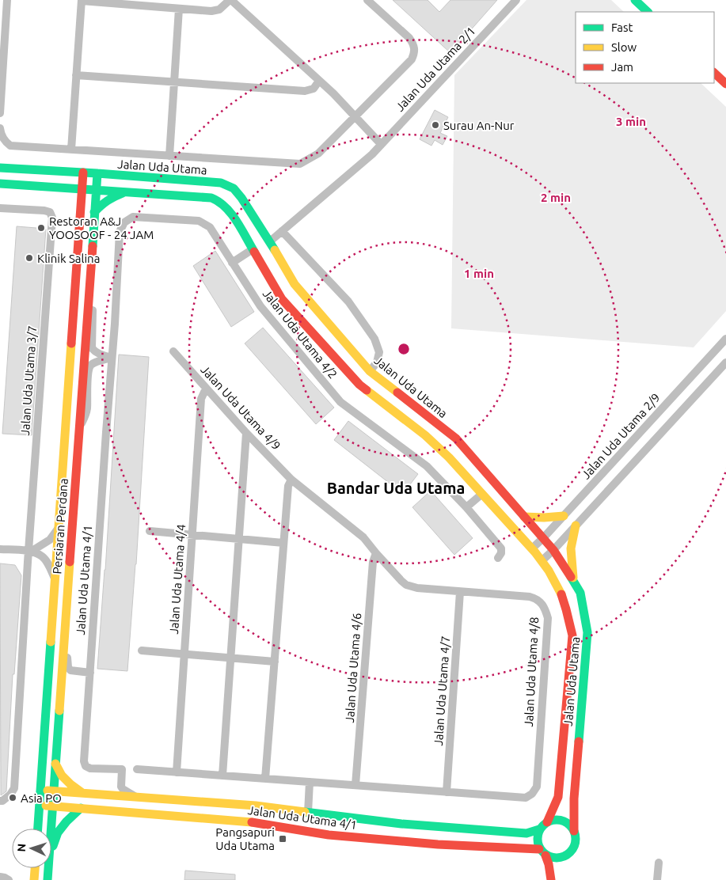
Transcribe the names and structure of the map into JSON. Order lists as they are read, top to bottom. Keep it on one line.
{"streets":{"street":["Jalan Uda Utama 2/1","Jalan Uda Utama","Jalan Uda Utama 4/2","Jalan Uda Utama 3/7","Jalan Uda Utama 4/9","Jalan Uda Utama 2/9","Persiaran Perdana","Jalan Uda Utama 4/4","Jalan Uda Utama 4/1","Jalan Uda Utama 4/6","Jalan Uda Utama 4/8","Jalan Uda Utama 4/7"]},"crossings":[["Jalan Uda Utama 2/1","Jalan Uda Utama"],["Jalan Uda Utama","Jalan Uda Utama 2/9"],["Jalan Uda Utama","Persiaran Perdana"],["Jalan Uda Utama","Jalan Uda Utama 4/1"],["Jalan Uda Utama 4/2","Jalan Uda Utama 4/1"],["Jalan Uda Utama 4/9","Jalan Uda Utama 4/4"],["Jalan Uda Utama 4/9","Jalan Uda Utama 4/6"],["Jalan Uda Utama 4/9","Jalan Uda Utama 4/8"],["Jalan Uda Utama 4/9","Jalan Uda Utama 4/7"],["Persiaran Perdana","Jalan Uda Utama 4/1"],["Jalan Uda Utama 4/8","Jalan Uda Utama 4/7"]],"districts":["Bandar Uda Utama"],"places":{"other":["Surau An-Nur","Restoran A&J YOOSOOF - 24 JAM","Klinik Salina","Asia PO"],"transit":["Pangsapuri Uda Utama"]},"legend":["Fast","Slow","Jam"],"north":"left","rings":["3 min","2 min","1 min"]}
